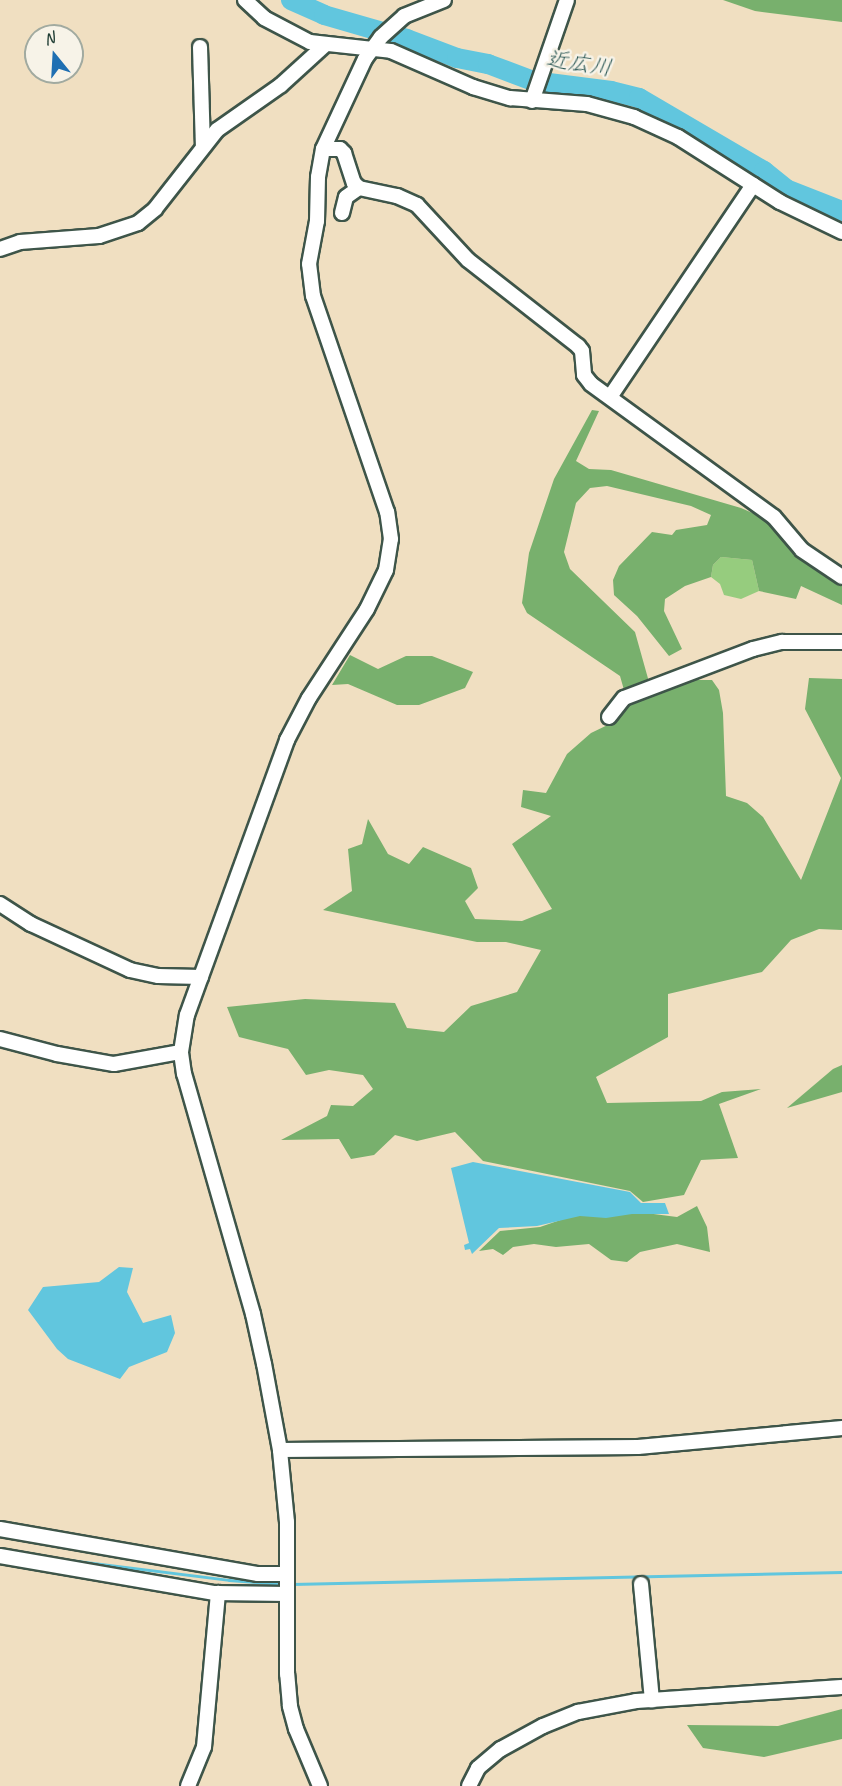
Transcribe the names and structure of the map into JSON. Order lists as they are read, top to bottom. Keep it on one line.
{"water":["近広川"],"north":"top"}
